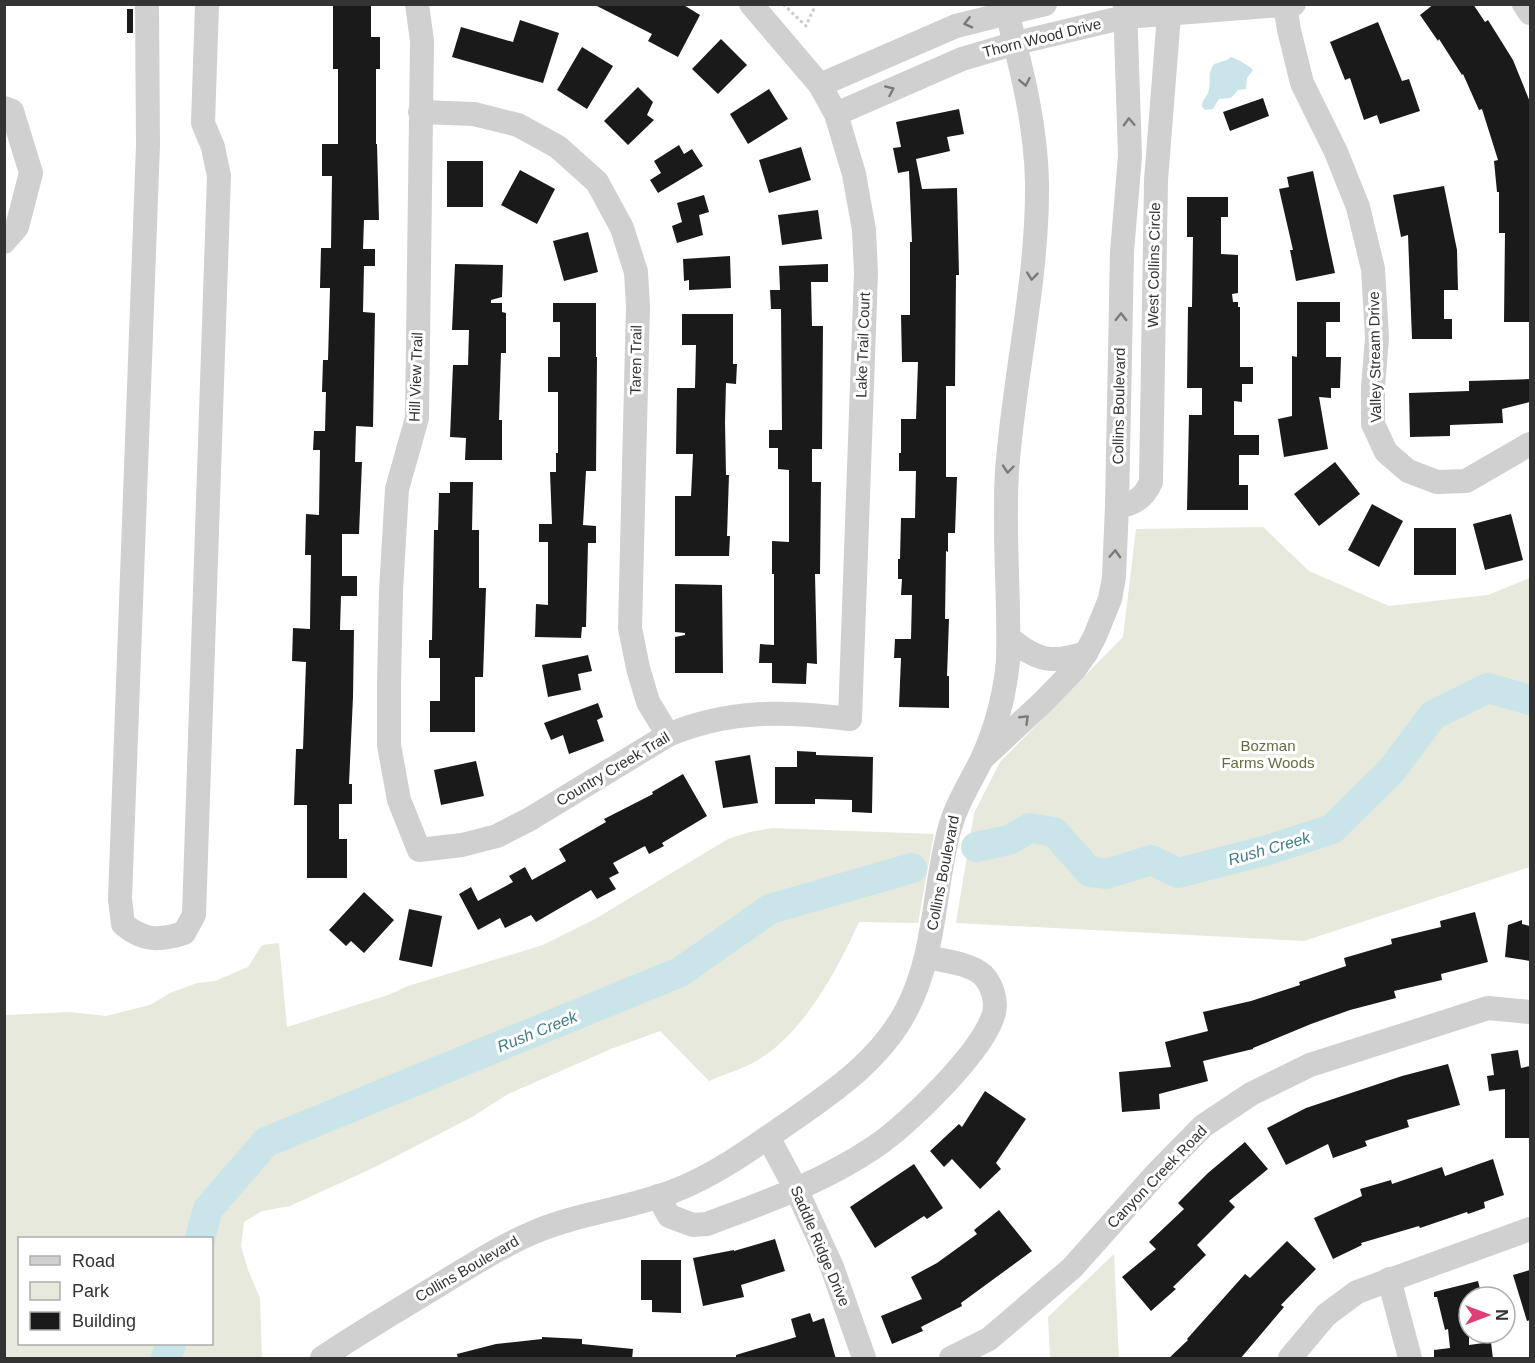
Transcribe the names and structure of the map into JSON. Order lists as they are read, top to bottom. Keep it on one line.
{"streets":{"street":["Thorn Wood Drive","West Collins Circle","Lake Trail Court","Valley Stream Drive","Taren Trail","Hill View Trail","Collins Boulevard","Country Creek Trail","Canyon Creek Road","Saddle Ridge Drive"]},"crossings":[["Thorn Wood Drive","West Collins Circle"],["Thorn Wood Drive","Lake Trail Court"],["Thorn Wood Drive","Valley Stream Drive"],["Thorn Wood Drive","Collins Boulevard"],["West Collins Circle","Collins Boulevard"],["Lake Trail Court","Country Creek Trail"],["Taren Trail","Hill View Trail"],["Taren Trail","Country Creek Trail"],["Hill View Trail","Country Creek Trail"],["Collins Boulevard","Saddle Ridge Drive"]],"water":["Rush Creek"],"parks":["Bozman Farms Woods"],"legend":["Road","Park","Building"],"north":"right"}
